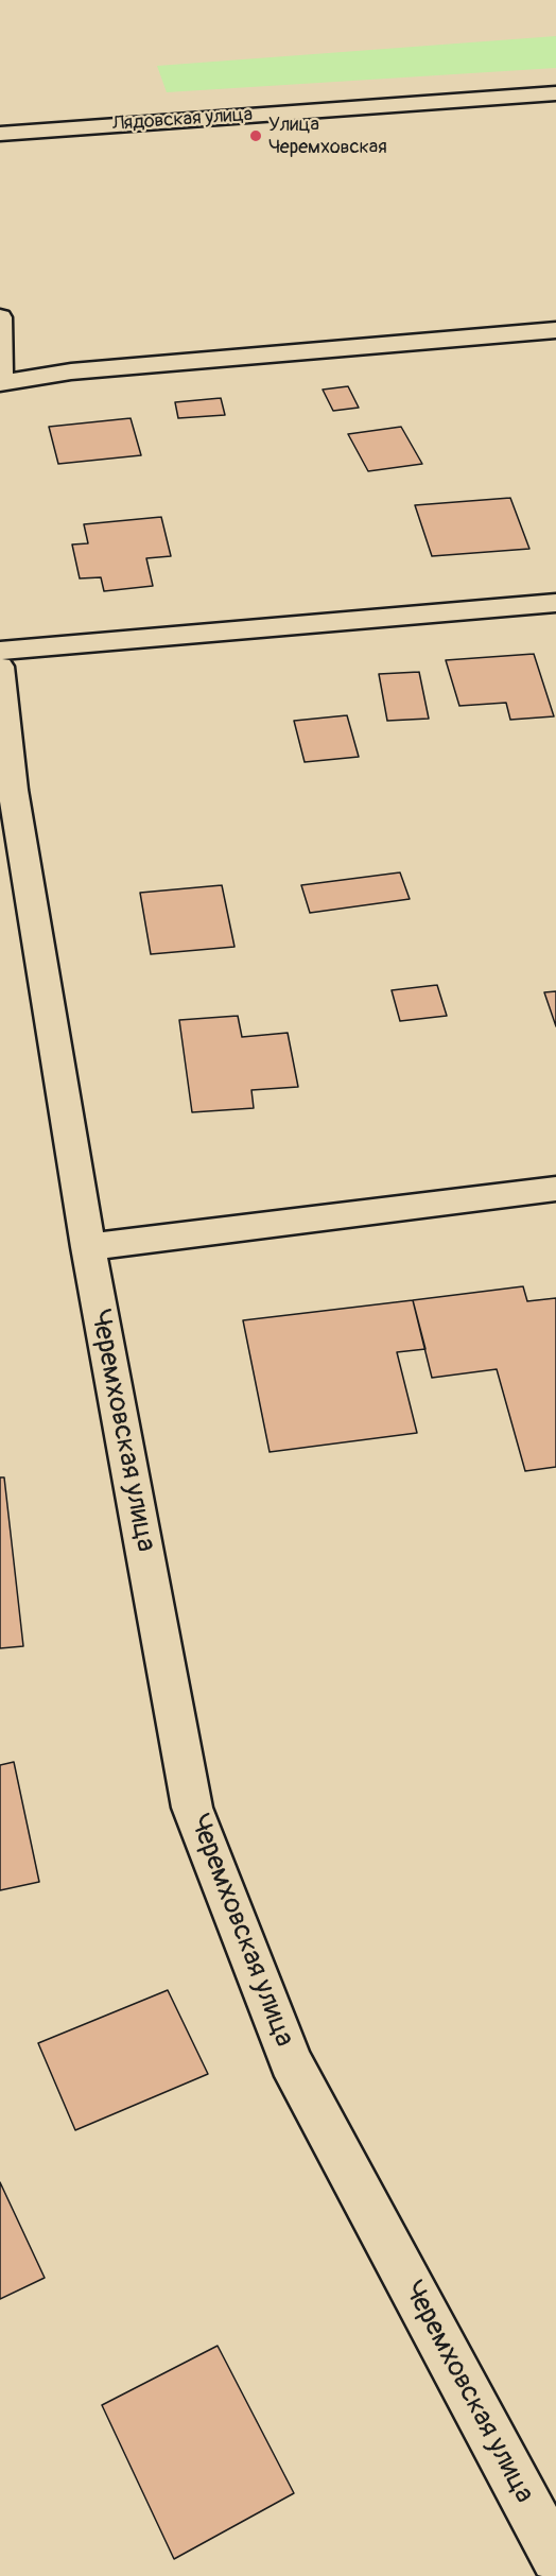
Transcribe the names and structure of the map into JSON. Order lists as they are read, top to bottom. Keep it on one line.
{"streets":{"street":["Лядовская улица","Черемховская улица"]},"places":["Улица Черемховская"]}
